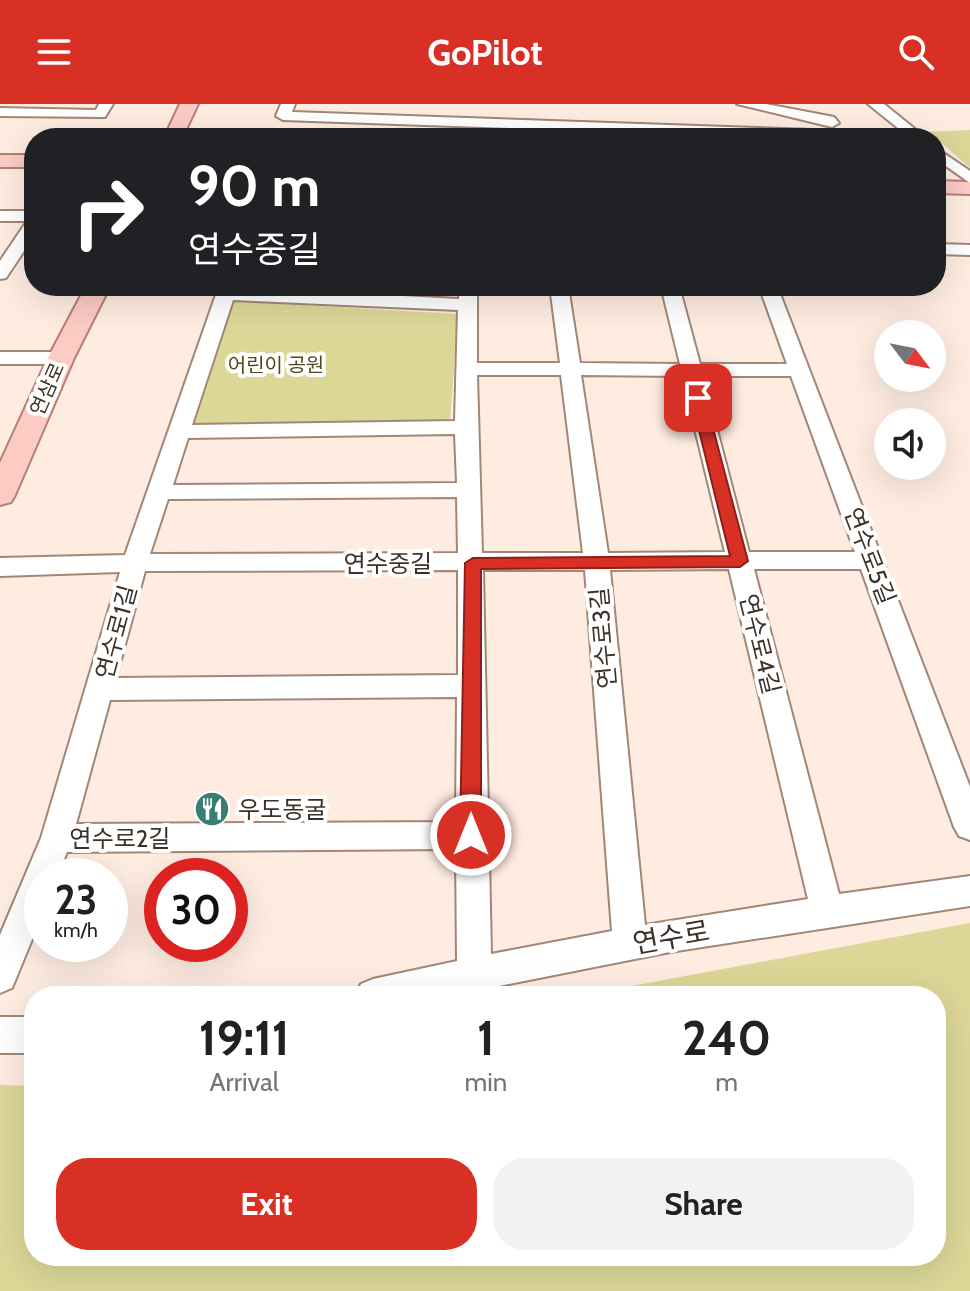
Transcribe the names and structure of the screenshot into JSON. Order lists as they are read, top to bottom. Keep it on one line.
{"streets":{"main road":["연삼로"],"street":["연수로5길","연수중길","연수로1길","연수로3길","연수로4길","연수로2길","연수로"]},"crossings":[["연수로5길","연수중길"],["연수중길","연수로1길"],["연수중길","연수로3길"],["연수중길","연수로4길"],["연수로1길","연수로2길"],["연수로3길","연수로"],["연수로4길","연수로"]],"parks":["어린이 공원"],"places":{"restaurant":["우도동굴"]},"north":"bottom right","page":{"header":"GoPilot","turn":["90 m","연수중길"],"speed":"23 km/h","limit":"30","eta":["19:11","Arrival","1","min","240","m"],"buttons":["Exit","Share"]}}
